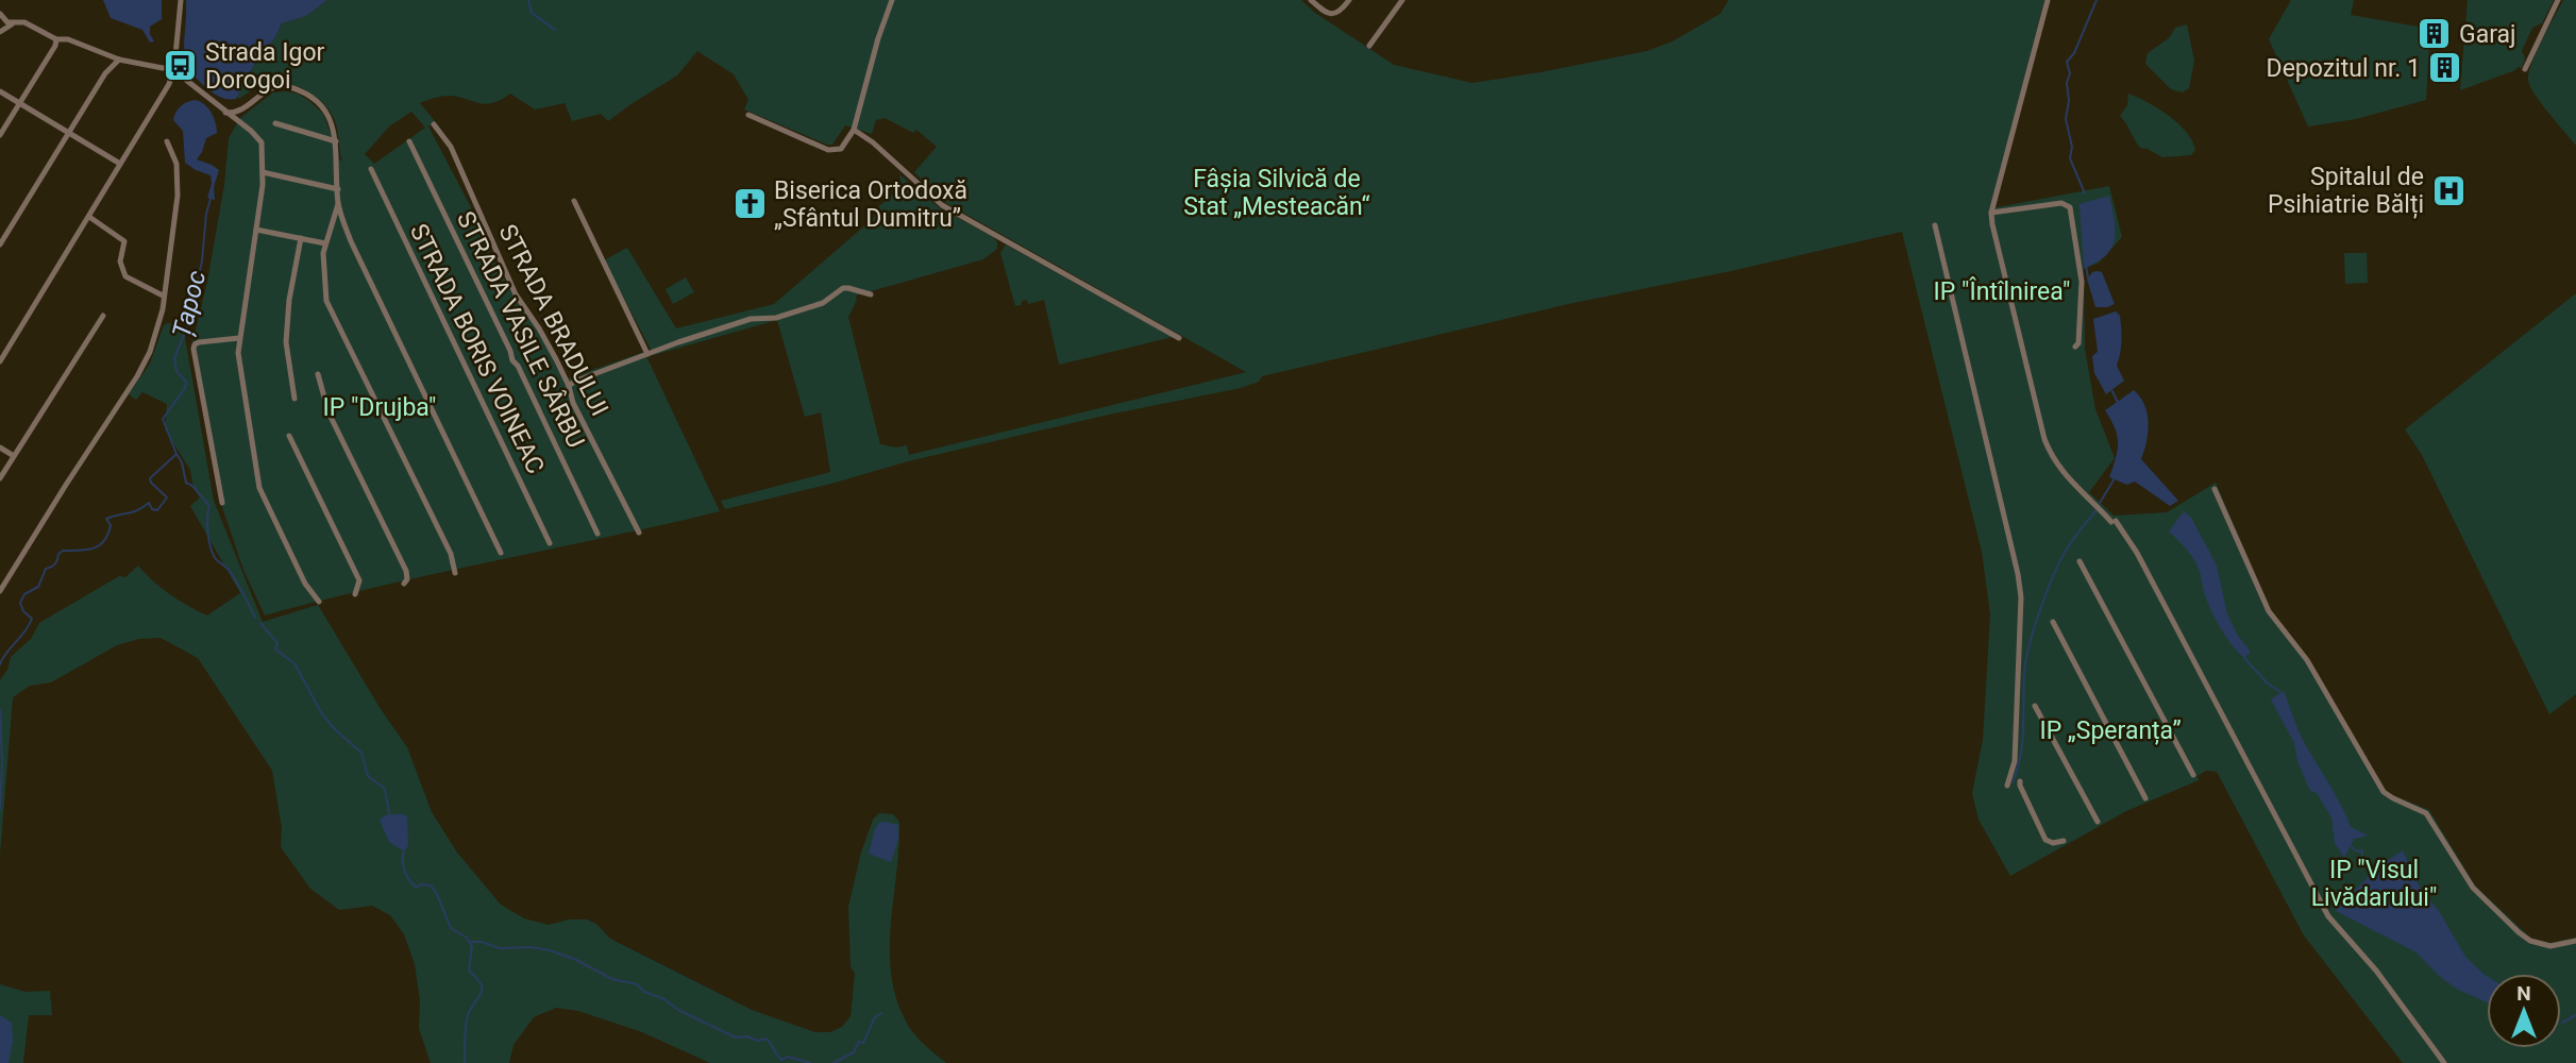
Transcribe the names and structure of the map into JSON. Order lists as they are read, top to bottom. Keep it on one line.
{"streets":{"street":["STRADA BRADULUI","STRADA VASILE SÂRBU","STRADA BORIS VOINEAC"]},"water":["Țapoc"],"parks":["Fâșia Silvică de Stat „Mesteacăn“","IP \"Întîlnirea\"","IP \"Drujba\"","IP „Speranța”","IP \"Visul Livădarului\""],"places":{"building":["Garaj","Depozitul nr. 1"],"bus stop":["Strada Igor Dorogoi"],"hospital":["Spitalul de Psihiatrie Bălți"],"church":["Biserica Ortodoxă „Sfântul Dumitru”"]},"north":"top"}
